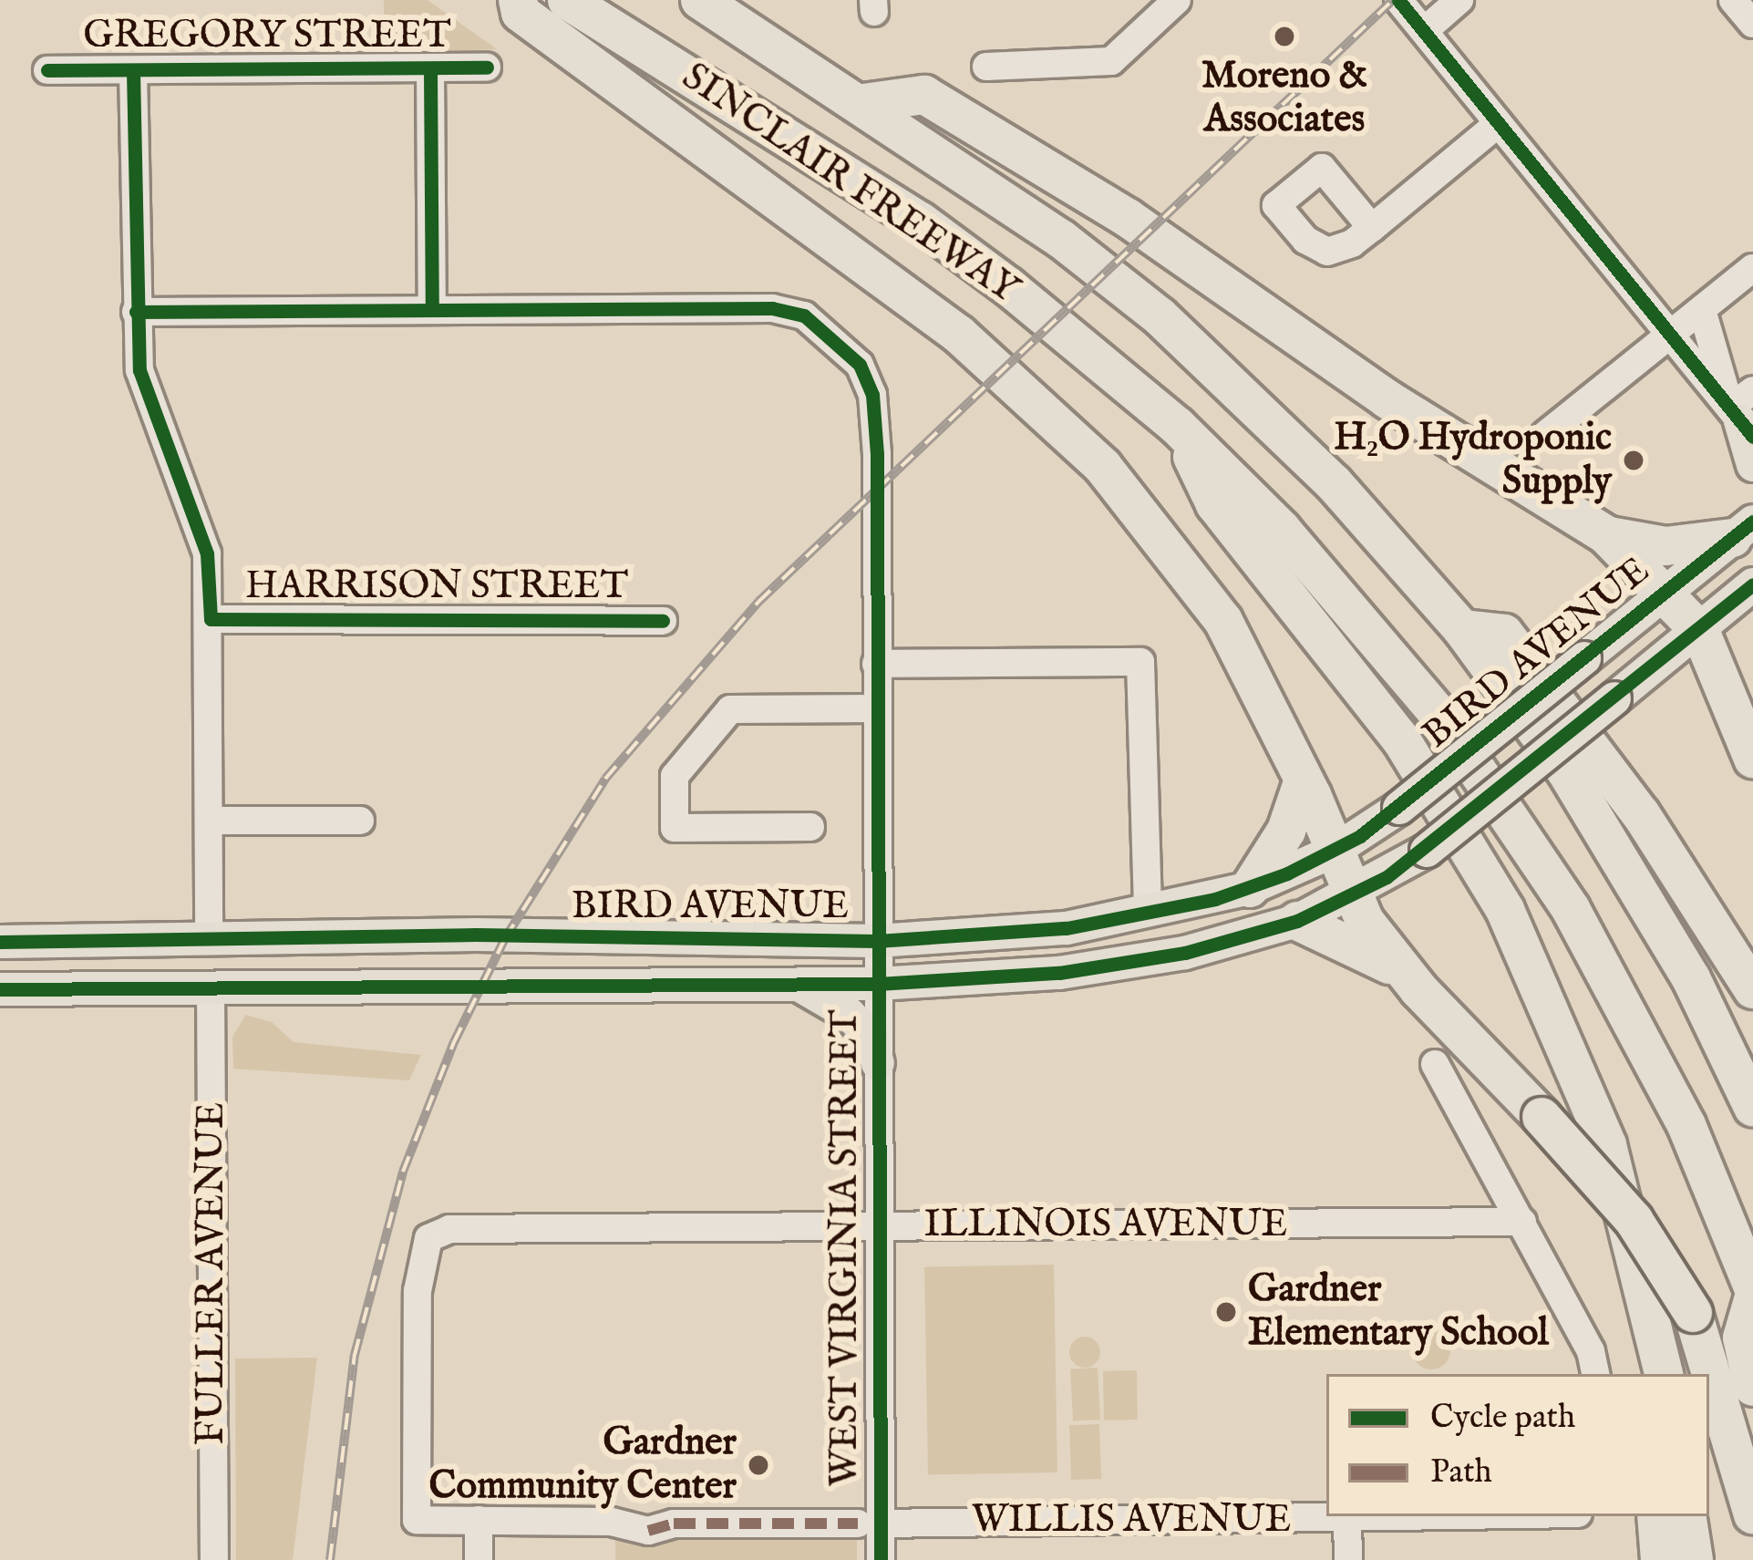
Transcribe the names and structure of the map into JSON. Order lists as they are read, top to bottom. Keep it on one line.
{"streets":{"highway":["SINCLAIR FREEWAY"],"main road":["BIRD AVENUE"],"street":["GREGORY STREET","HARRISON STREET","ILLINOIS AVENUE","WEST VIRGINIA STREET","FULLER AVENUE","WILLIS AVENUE"]},"crossings":[["BIRD AVENUE","WEST VIRGINIA STREET"],["BIRD AVENUE","FULLER AVENUE"],["ILLINOIS AVENUE","WEST VIRGINIA STREET"],["ILLINOIS AVENUE","WILLIS AVENUE"],["WEST VIRGINIA STREET","WILLIS AVENUE"]],"places":["Moreno & Associates","H₂O Hydroponic Supply","Gardner Elementary School","Gardner Community Center"],"legend":["Cycle path","Path"]}
